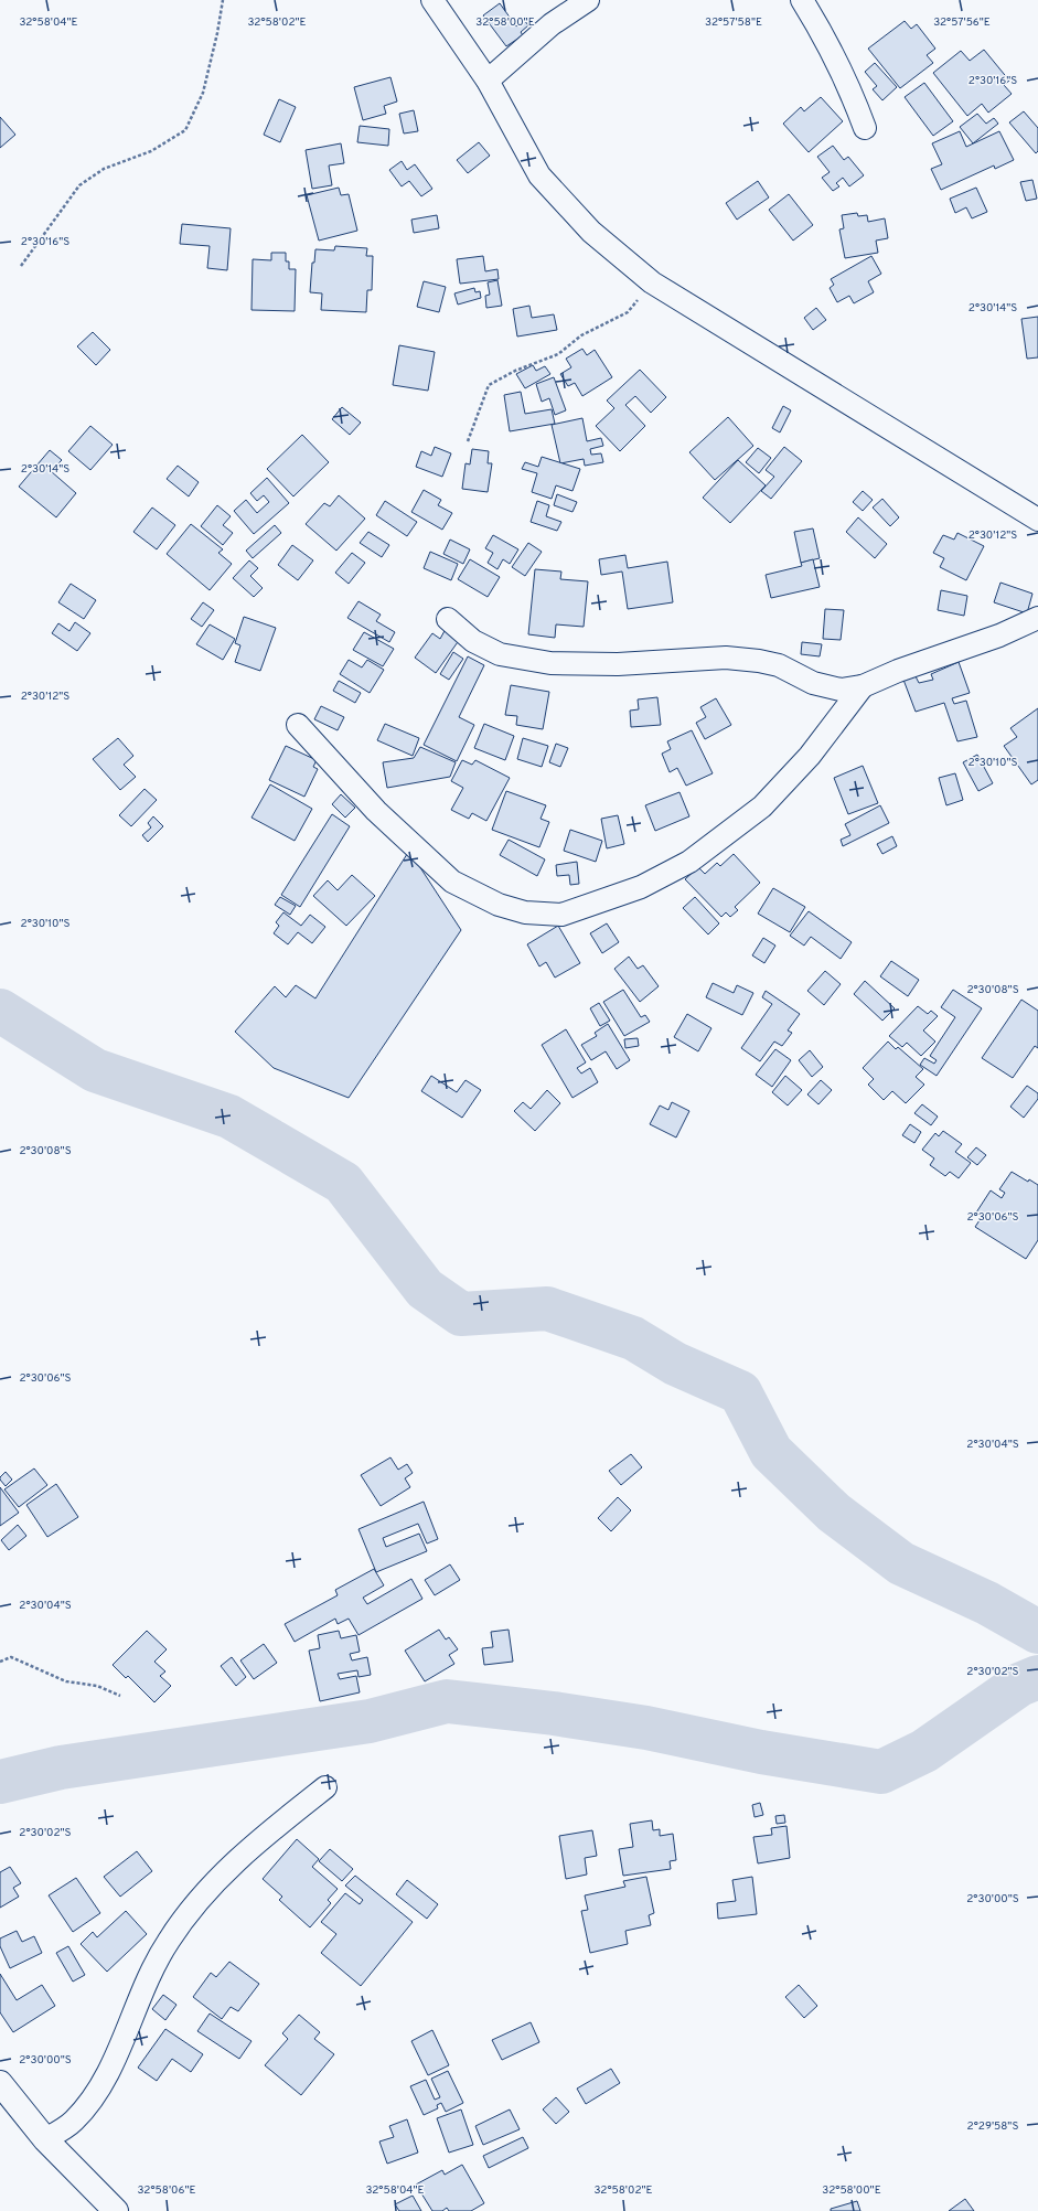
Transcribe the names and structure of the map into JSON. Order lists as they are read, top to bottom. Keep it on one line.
{"coordinates":["32°57'56\"E","32°58'04\"E","32°58'02\"E","32°58'00\"E","32°57'58\"E","2°30'16\"S","2°30'14\"S","2°30'12\"S","2°30'10\"S","2°30'08\"S","2°30'06\"S","2°30'04\"S","2°30'02\"S","2°30'00\"S","2°29'58\"S","32°58'06\"E"]}
